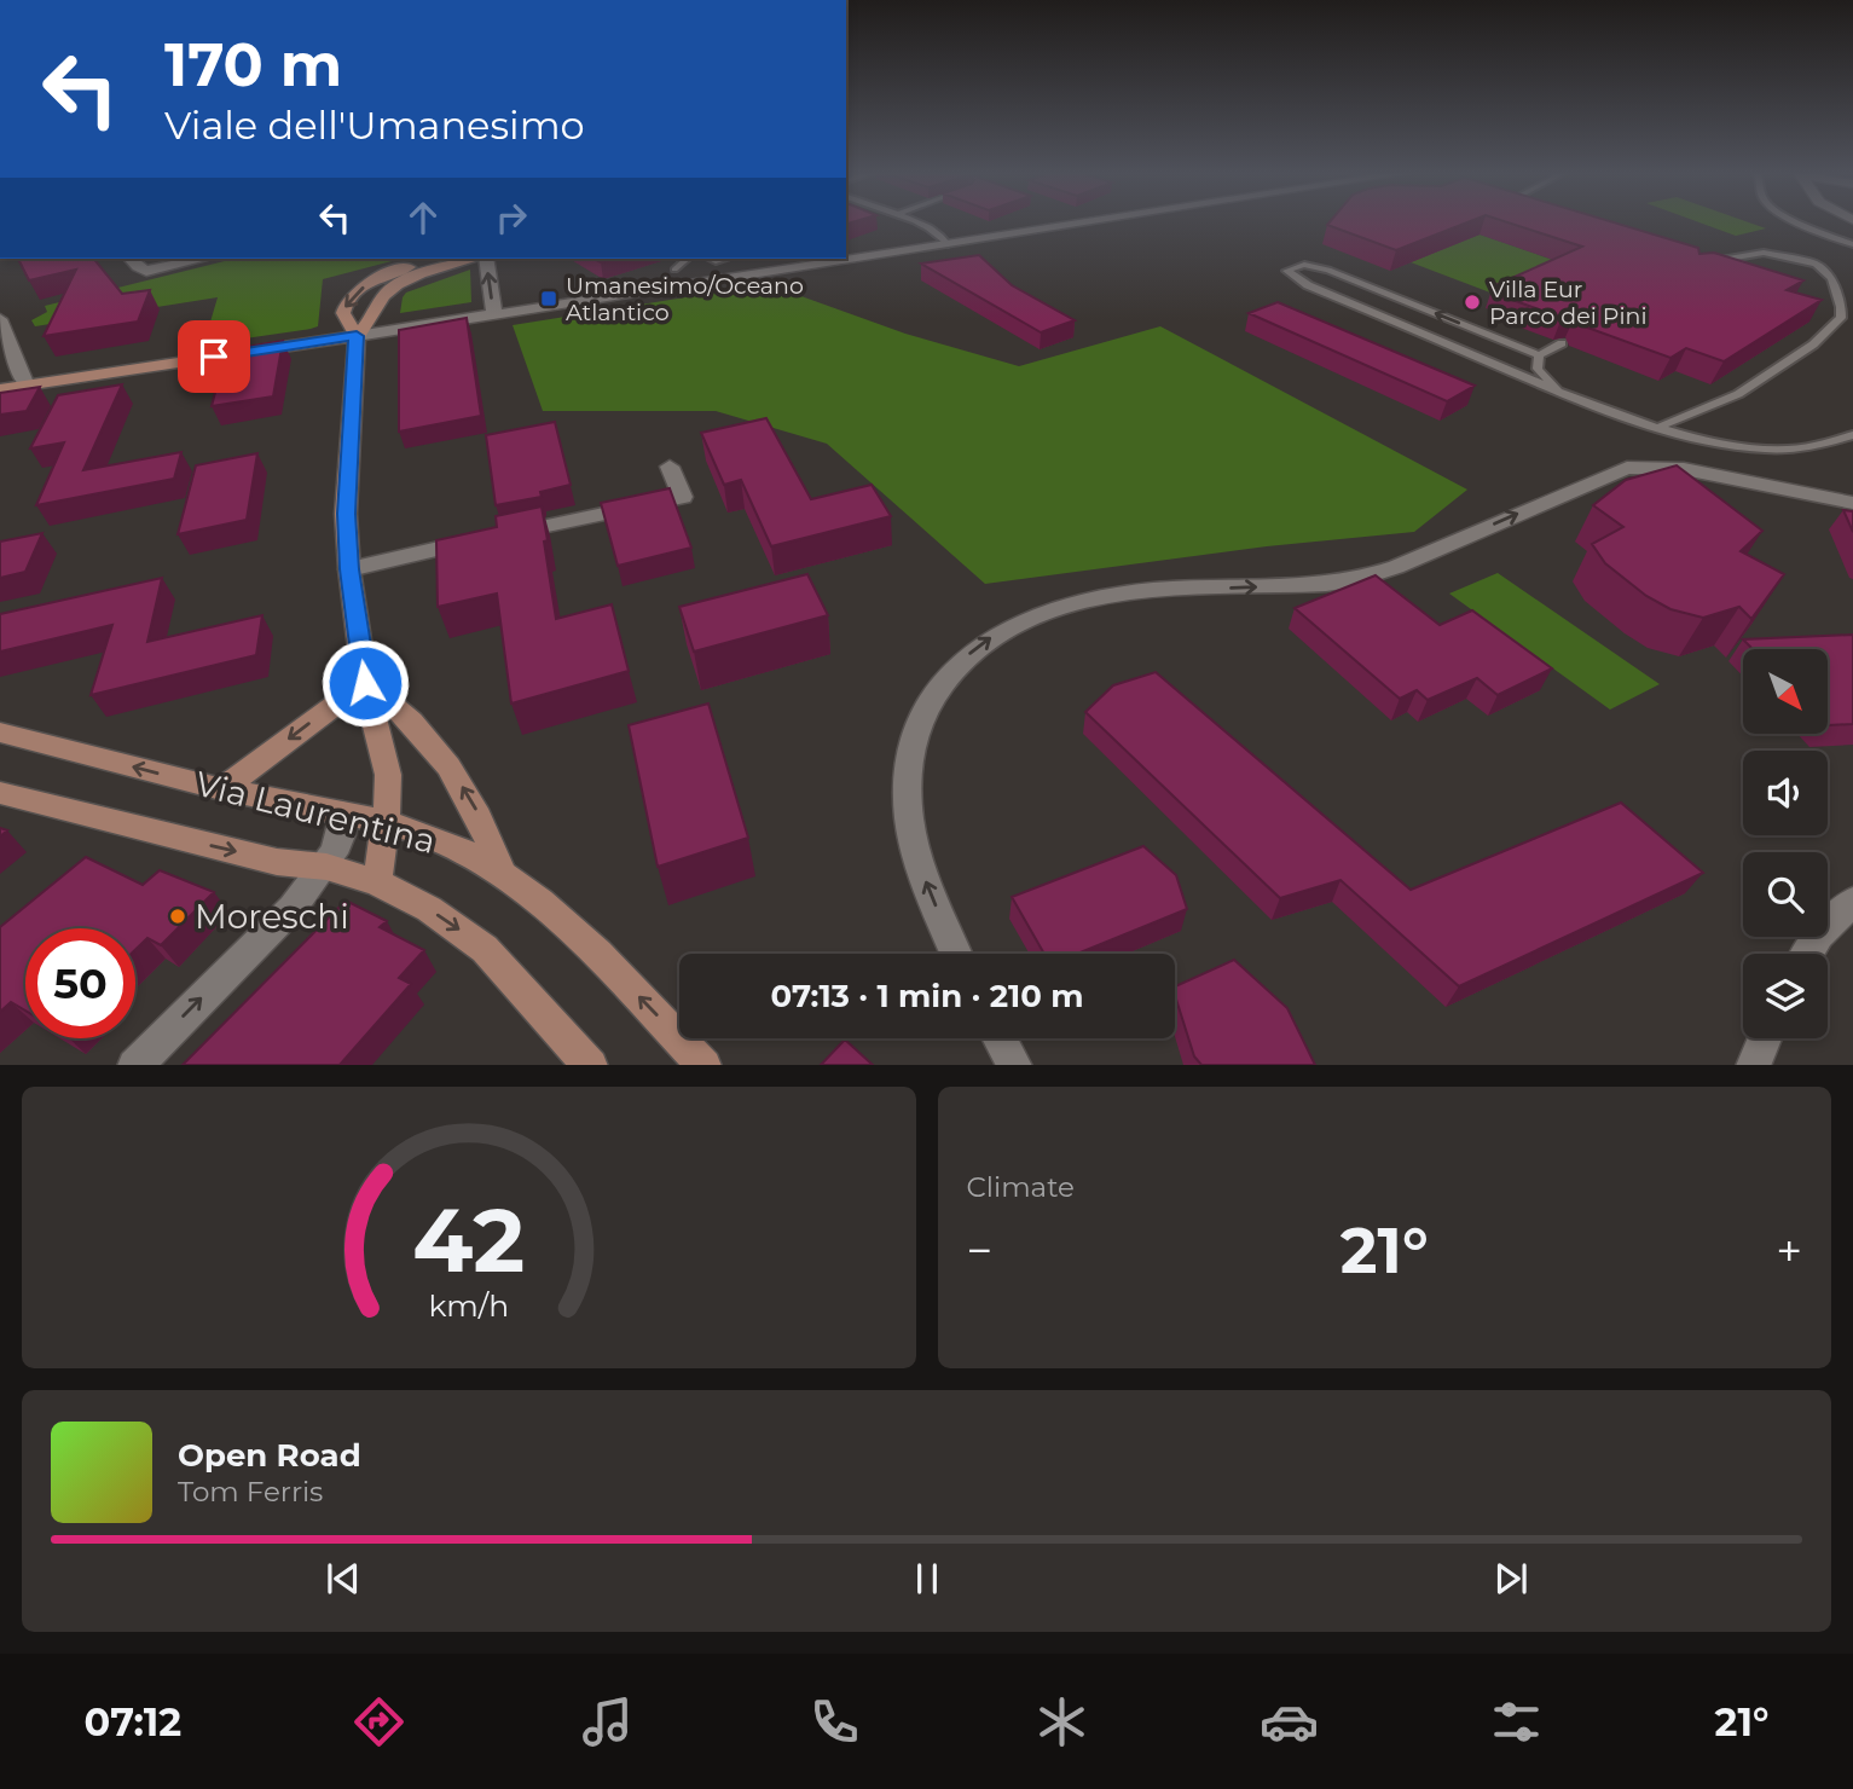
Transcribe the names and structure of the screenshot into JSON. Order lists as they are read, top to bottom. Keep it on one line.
{"streets":{"main road":["Via Laurentina"]},"places":{"transit":["Umanesimo/Oceano Atlantico"],"other":["Villa Eur Parco dei Pini","Moreschi"]},"north":"bottom right","page":{"turn":["170 m","Viale dell'Umanesimo"],"limit":"50","trip":"07:13 · 1 min · 210 m","tile":"Climate","heat":["−","21°","+"],"song":["Open Road","Tom Ferris"],"tabs":["07:12","21°"],"gauge":["42","km/h"]}}
